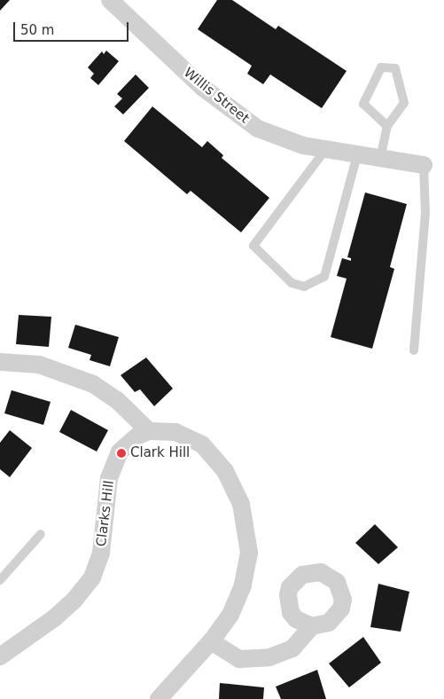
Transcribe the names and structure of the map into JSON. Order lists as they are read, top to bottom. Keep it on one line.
{"streets":{"street":["Willis Street","Clarks Hill"]},"places":["Clark Hill"],"scale_bar":"50 m"}
